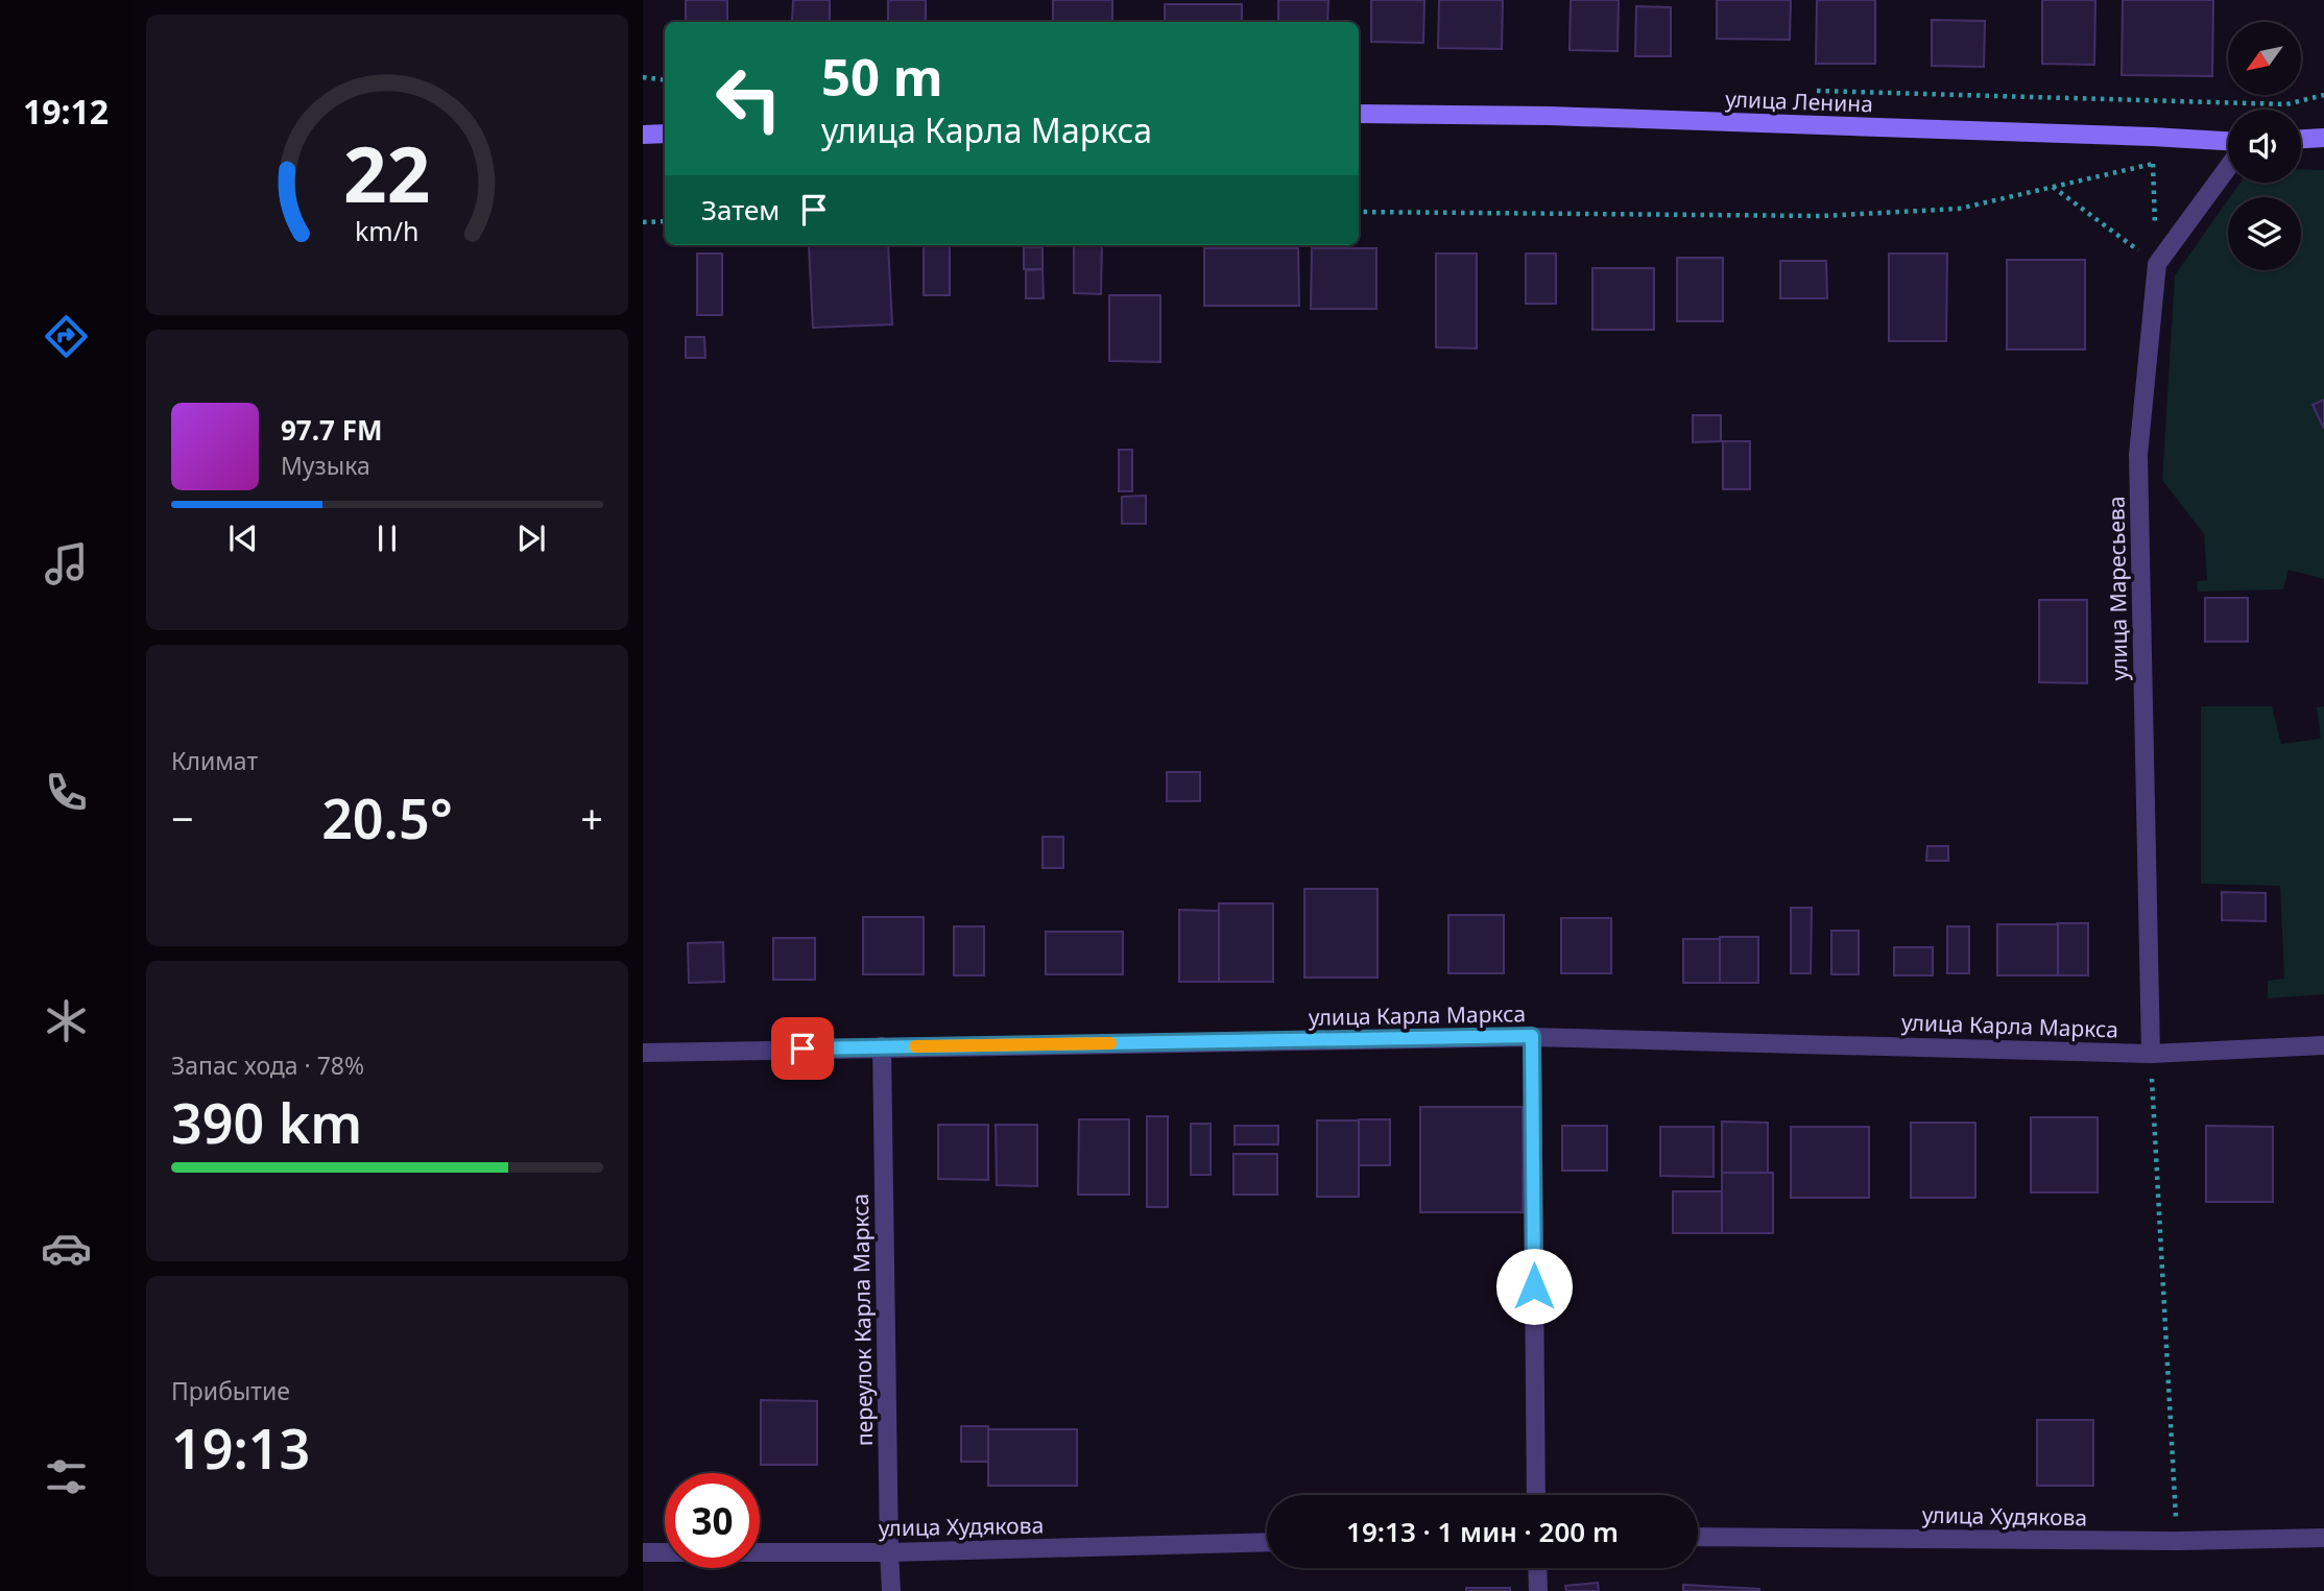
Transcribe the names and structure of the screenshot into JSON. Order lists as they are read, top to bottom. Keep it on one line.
{"streets":{"main road":["улица Ленина"],"street":["улица Маресьева","улица Карла Маркса","переулок Карла Маркса","улица Худякова"]},"crossings":[["улица Маресьева","улица Карла Маркса"],["улица Карла Маркса","переулок Карла Маркса"],["переулок Карла Маркса","улица Худякова"]],"north":"bottom left","page":{"tabs":"19:12","turn":["50 m","улица Карла Маркса"],"then":"Затем","song":["97.7 FM","Музыка"],"tile":["Климат",["Запас хода · 78%","390 km"],["Прибытие","19:13"]],"heat":["−","20.5°","+"],"limit":"30","trip":"19:13 · 1 мин · 200 m","gauge":["22","km/h"]}}
